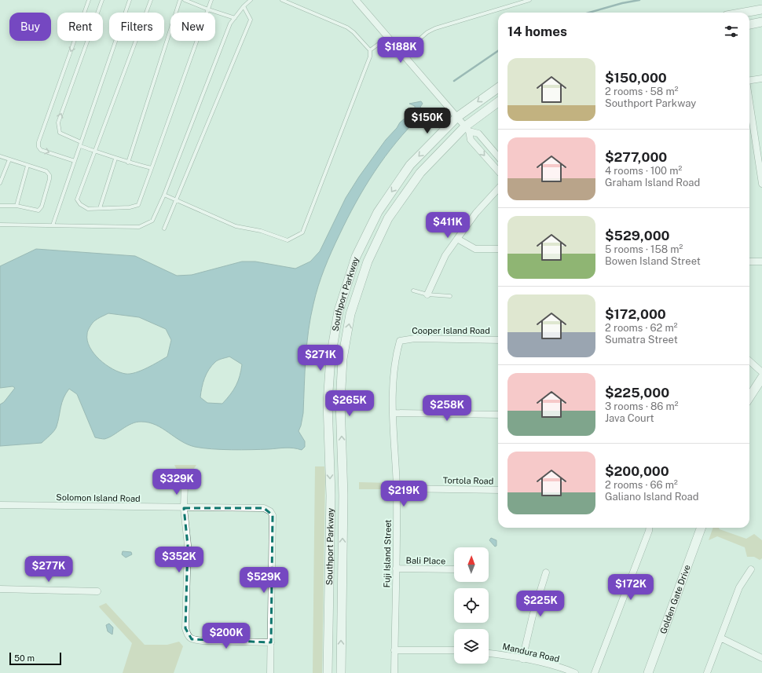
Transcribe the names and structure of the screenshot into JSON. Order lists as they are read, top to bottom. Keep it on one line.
{"streets":{"main road":["Southport Parkway","Golden Gate Drive"],"street":["Cooper Island Road","Tortola Road","Solomon Island Road","Fuji Island Street","Bali Place","Mandura Road"]},"crossings":[["Cooper Island Road","Fuji Island Street"],["Tortola Road","Fuji Island Street"],["Fuji Island Street","Bali Place"]],"scale_bar":"50 m","north":"top","page":{"chip":["Buy","Rent","Filters","New"],"heading":"14 homes","price":["$188K","$150K","$411K","$271K","$265K","$258K","$329K","$219K","$352K","$277K","$529K","$172K","$225K","$200K"],"list":[{"name":"$150,000","note":"2 rooms · 58 m² · Southport Parkway"},{"name":"$277,000","note":"4 rooms · 100 m² · Graham Island Road"},{"name":"$529,000","note":"5 rooms · 158 m² · Bowen Island Street"},{"name":"$172,000","note":"2 rooms · 62 m² · Sumatra Street"},{"name":"$225,000","note":"3 rooms · 86 m² · Java Court"},{"name":"$200,000","note":"2 rooms · 66 m² · Galiano Island Road"}],"scale":"50 m"}}
